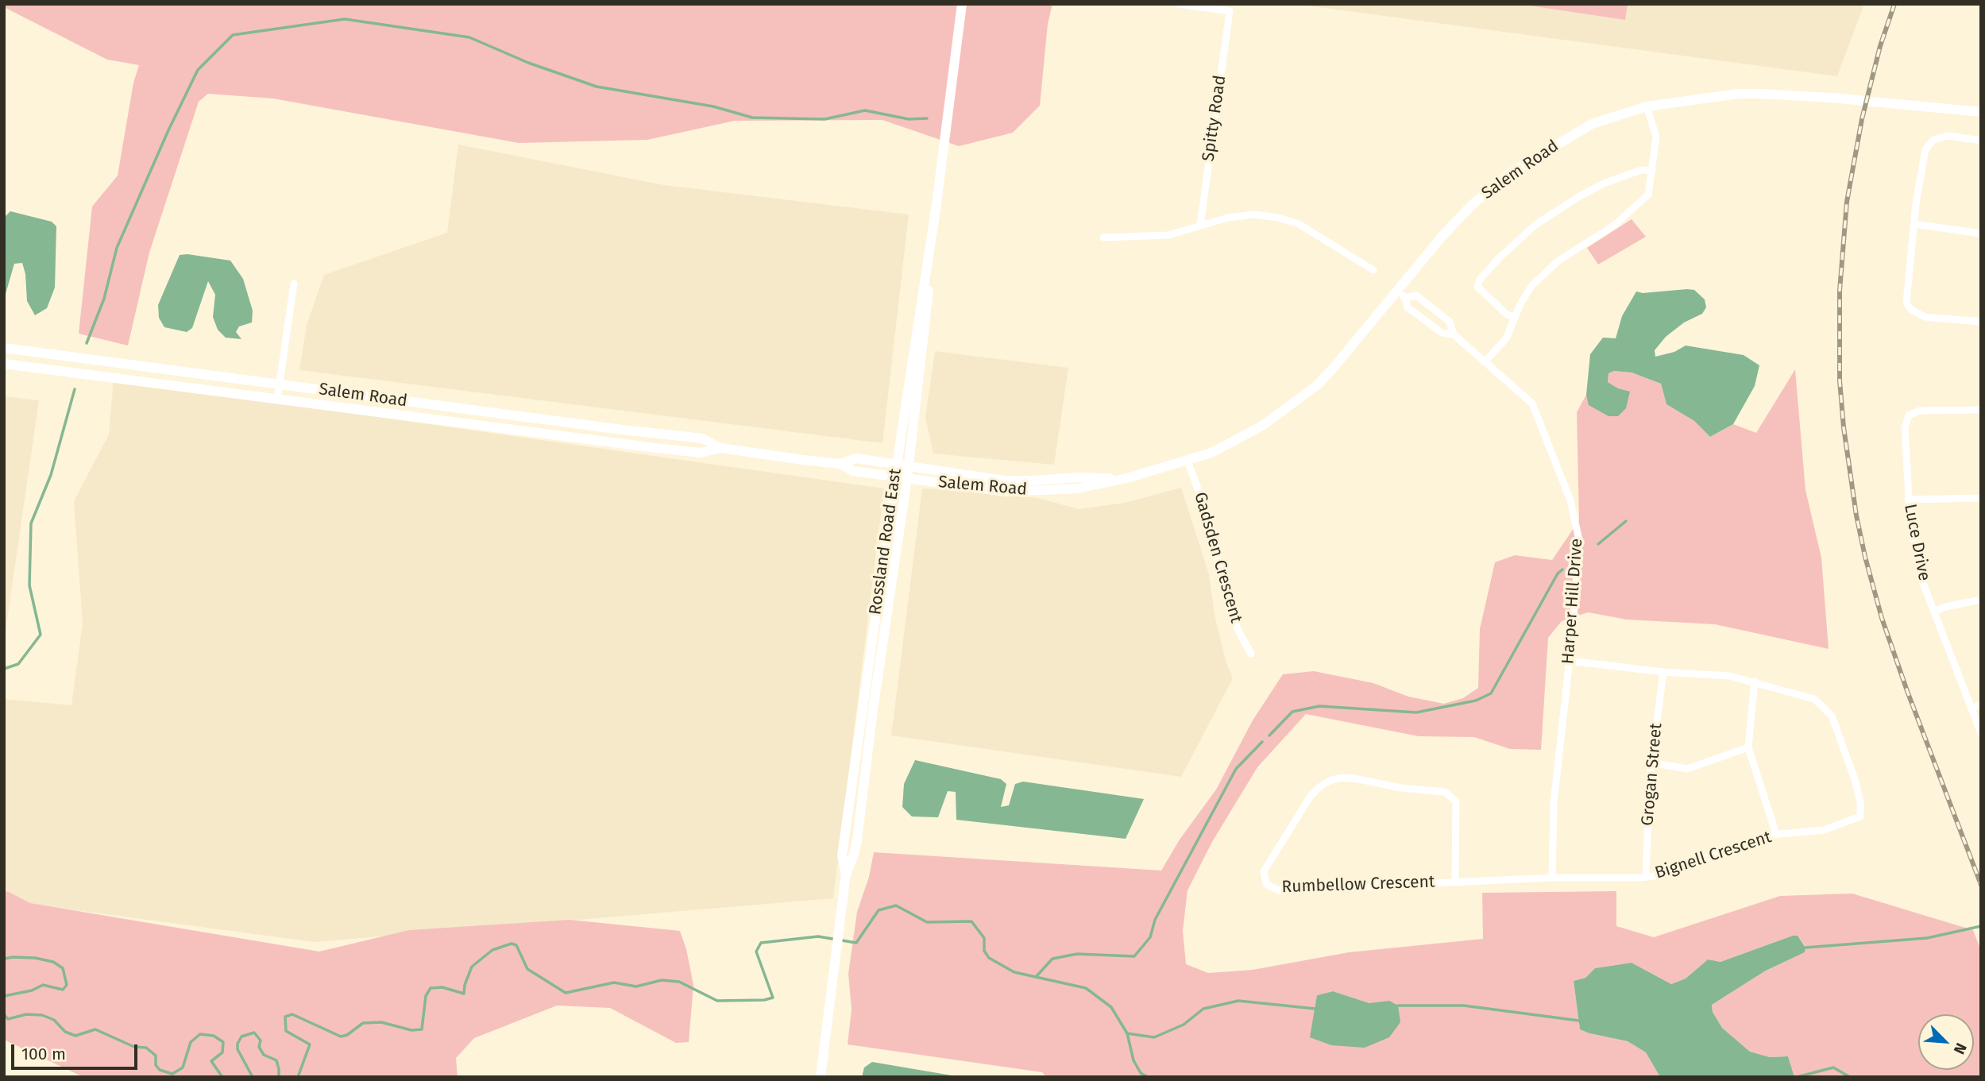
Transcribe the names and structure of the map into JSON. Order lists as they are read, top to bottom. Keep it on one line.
{"streets":{"main road":["Salem Road","Rossland Road East"],"street":["Spitty Road","Luce Drive","Gadsden Crescent","Harper Hill Drive","Grogan Street","Bignell Crescent","Rumbellow Crescent"]},"crossings":[["Salem Road","Rossland Road East"],["Salem Road","Gadsden Crescent"],["Salem Road","Harper Hill Drive"],["Harper Hill Drive","Bignell Crescent"],["Harper Hill Drive","Rumbellow Crescent"],["Grogan Street","Bignell Crescent"],["Bignell Crescent","Rumbellow Crescent"]],"scale_bar":"100 m","north":"bottom right"}
